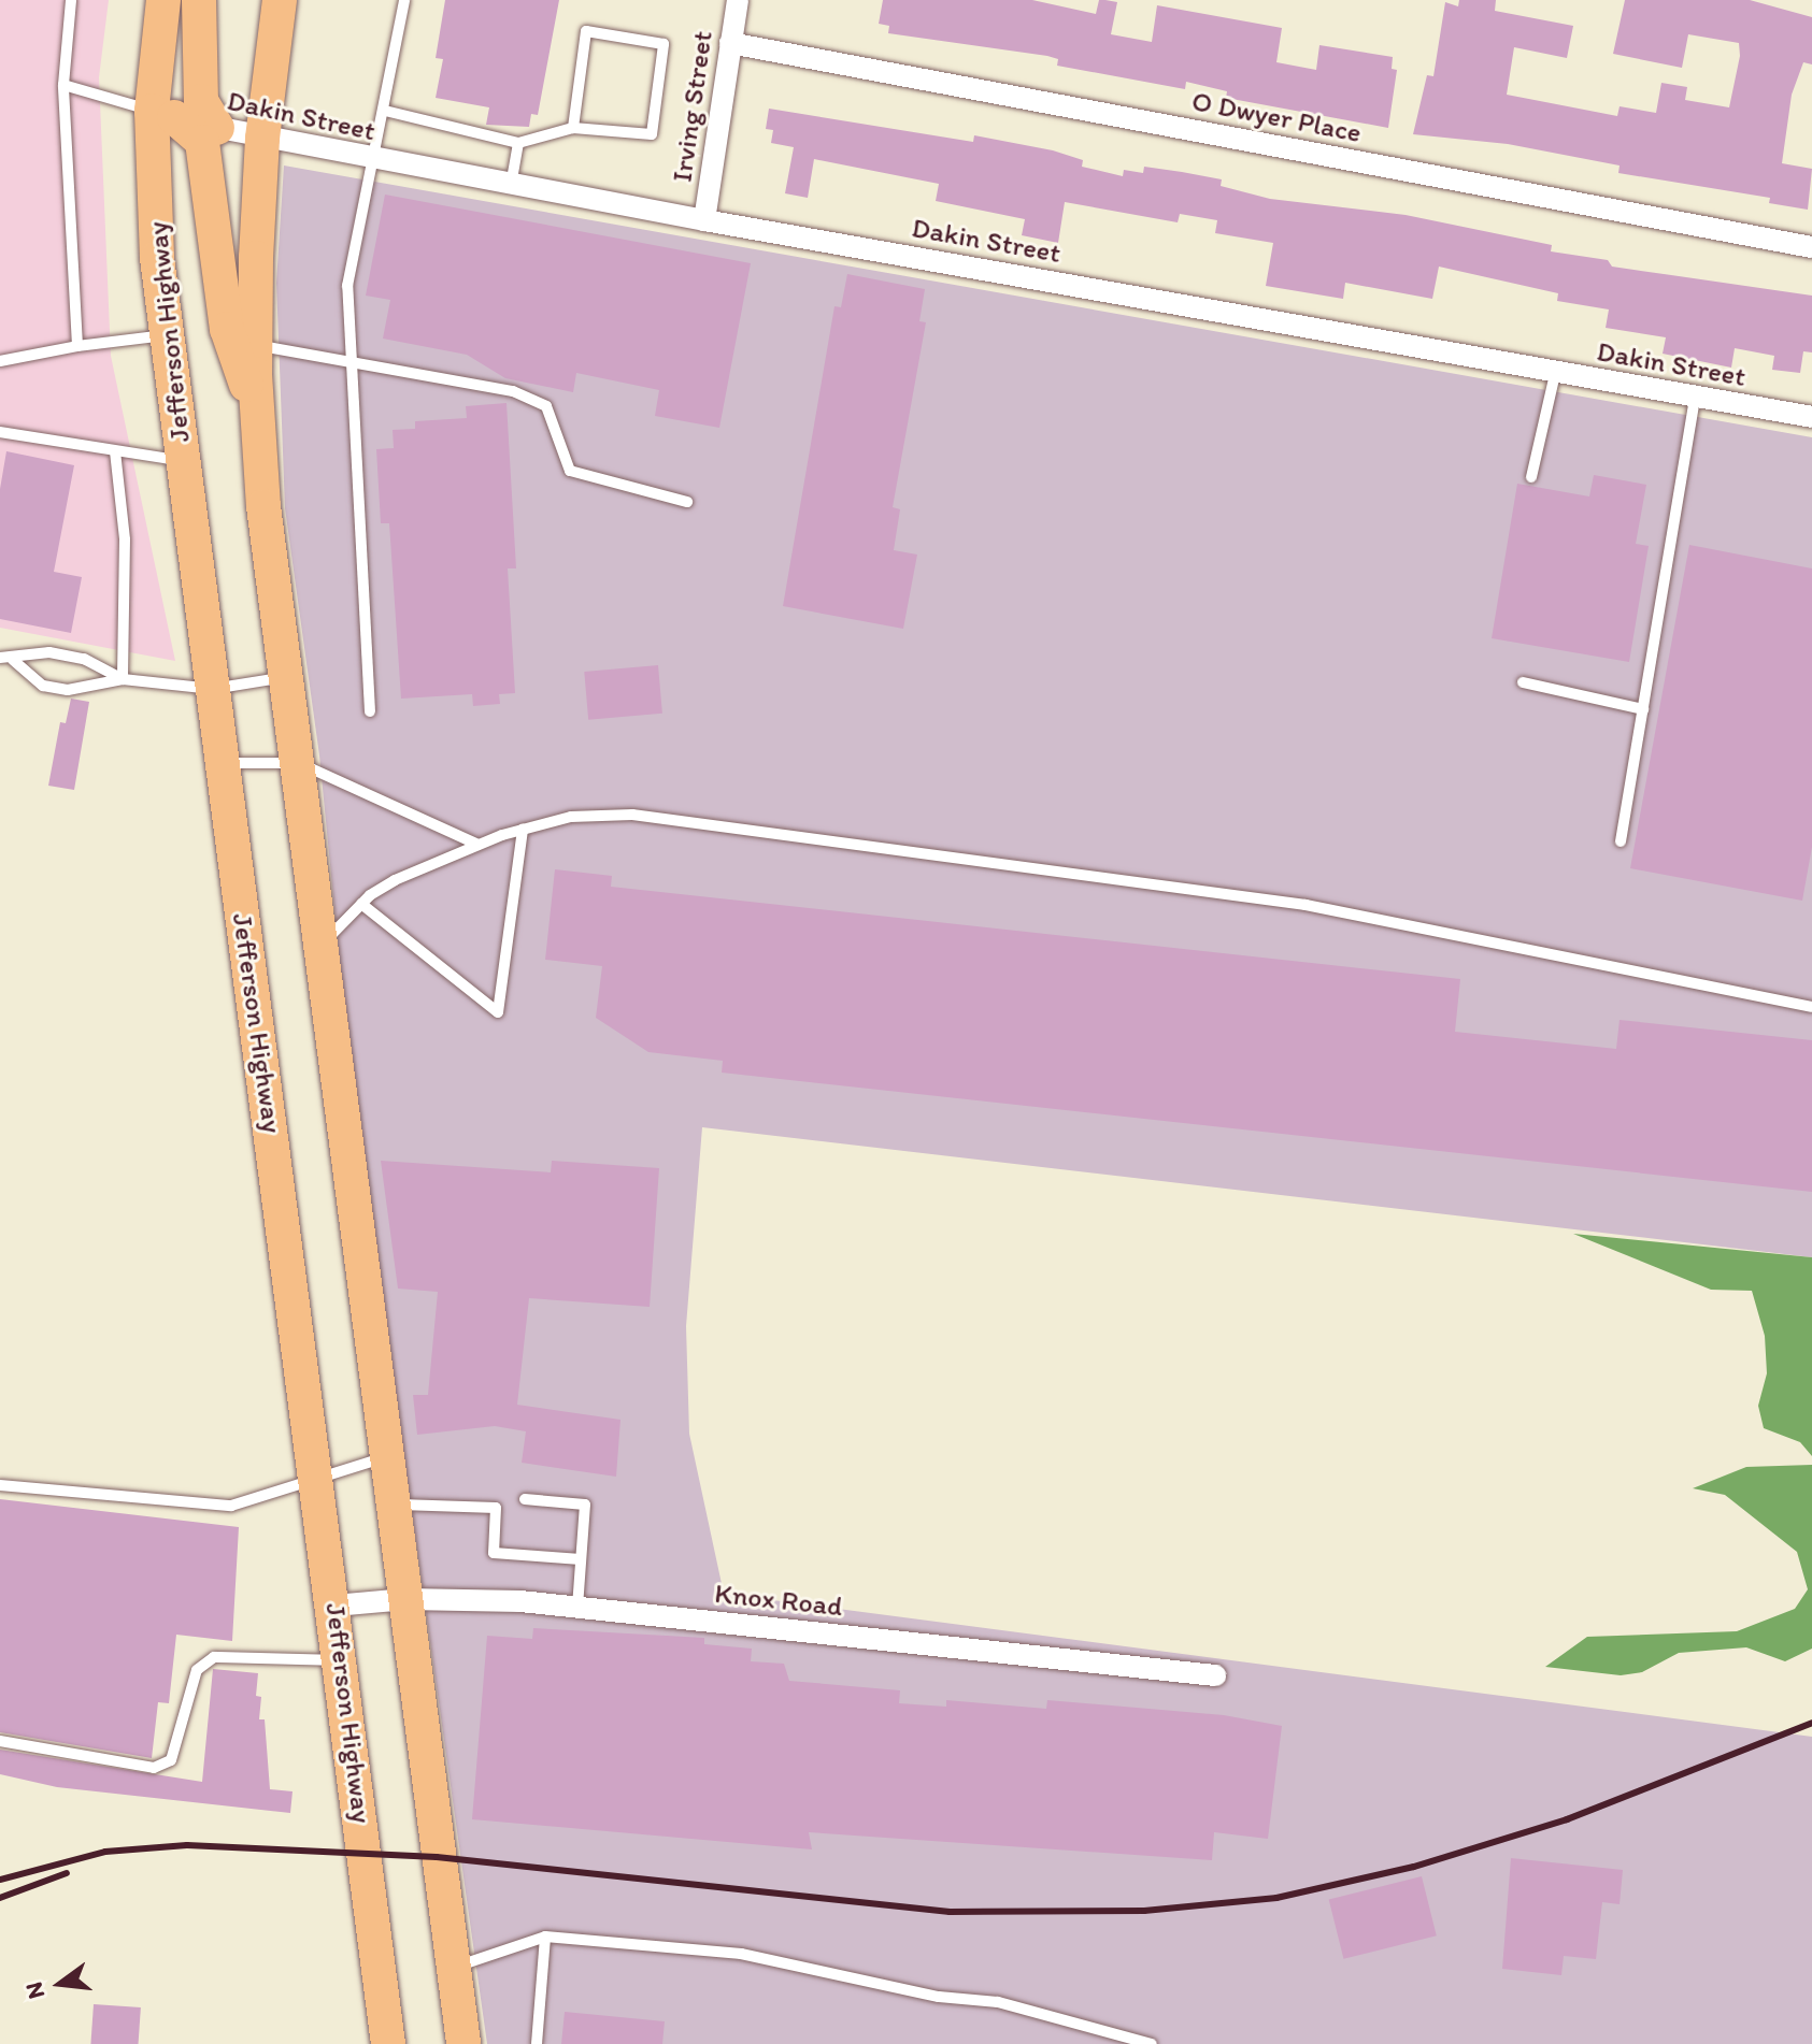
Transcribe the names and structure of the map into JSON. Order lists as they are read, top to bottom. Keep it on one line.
{"streets":{"main road":["Jefferson Highway"],"street":["Irving Street","Dakin Street","O Dwyer Place","Knox Road"]},"crossings":[["Irving Street","Dakin Street"],["Irving Street","O Dwyer Place"],["Dakin Street","Jefferson Highway"],["Jefferson Highway","Knox Road"]],"north":"left"}
